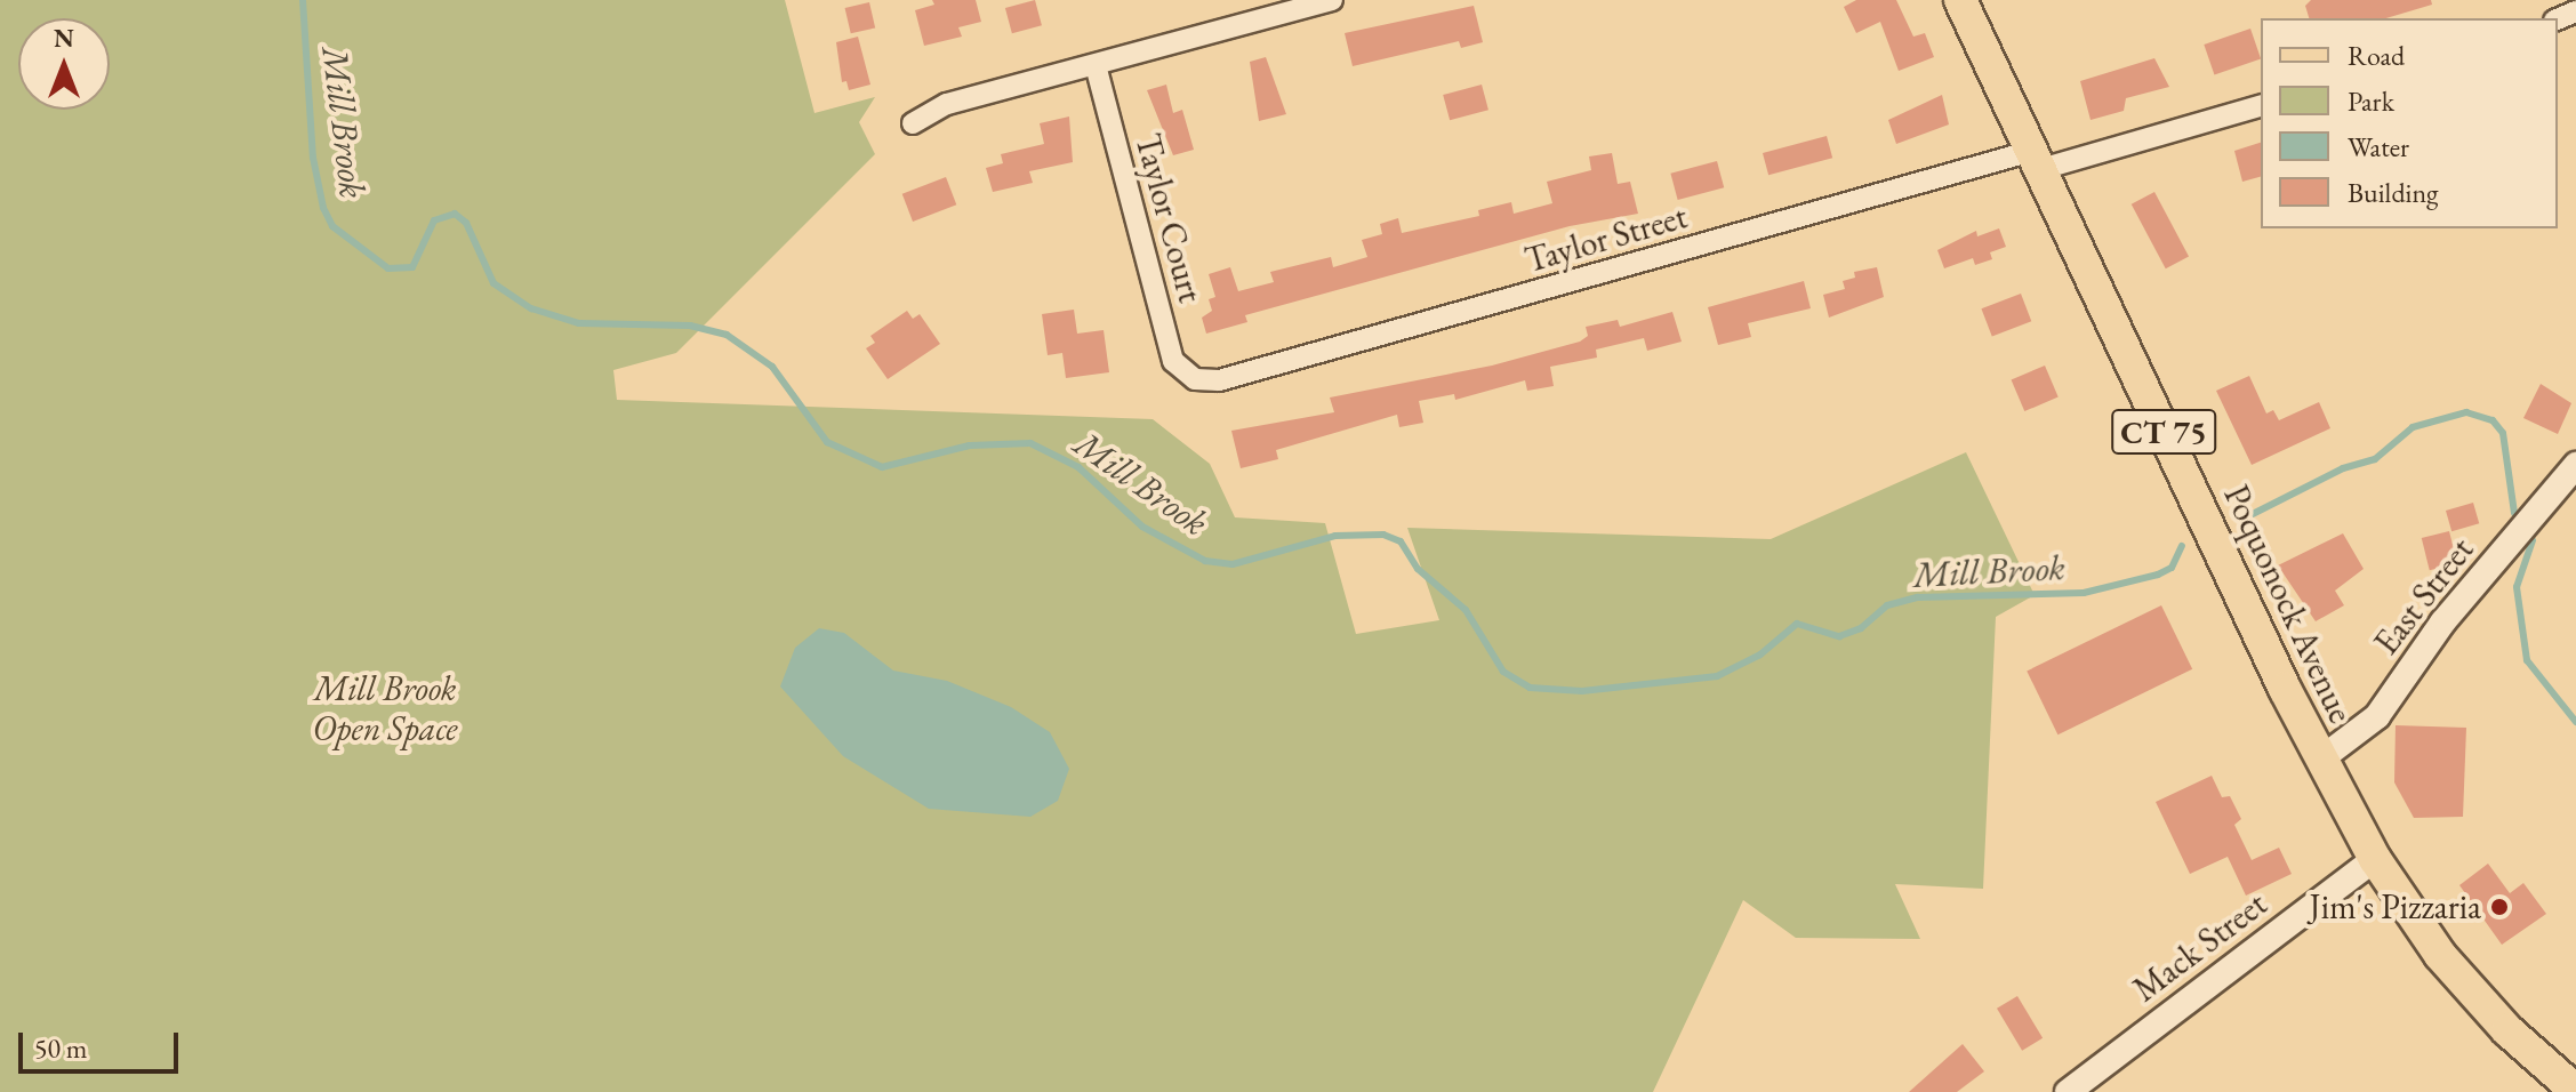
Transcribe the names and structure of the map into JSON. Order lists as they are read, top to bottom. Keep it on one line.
{"streets":{"main road":["CT 75","Poquonock Avenue"],"street":["Taylor Court","Taylor Street","East Street","Mack Street"]},"crossings":[["Taylor Court","Taylor Street"],["Taylor Street","Poquonock Avenue"],["East Street","Poquonock Avenue"],["Poquonock Avenue","Mack Street"]],"water":["Mill Brook"],"parks":["Mill Brook Open Space"],"places":["Jim's Pizzaria"],"legend":["Road","Park","Water","Building"],"scale_bar":"50 m","north":"top"}
